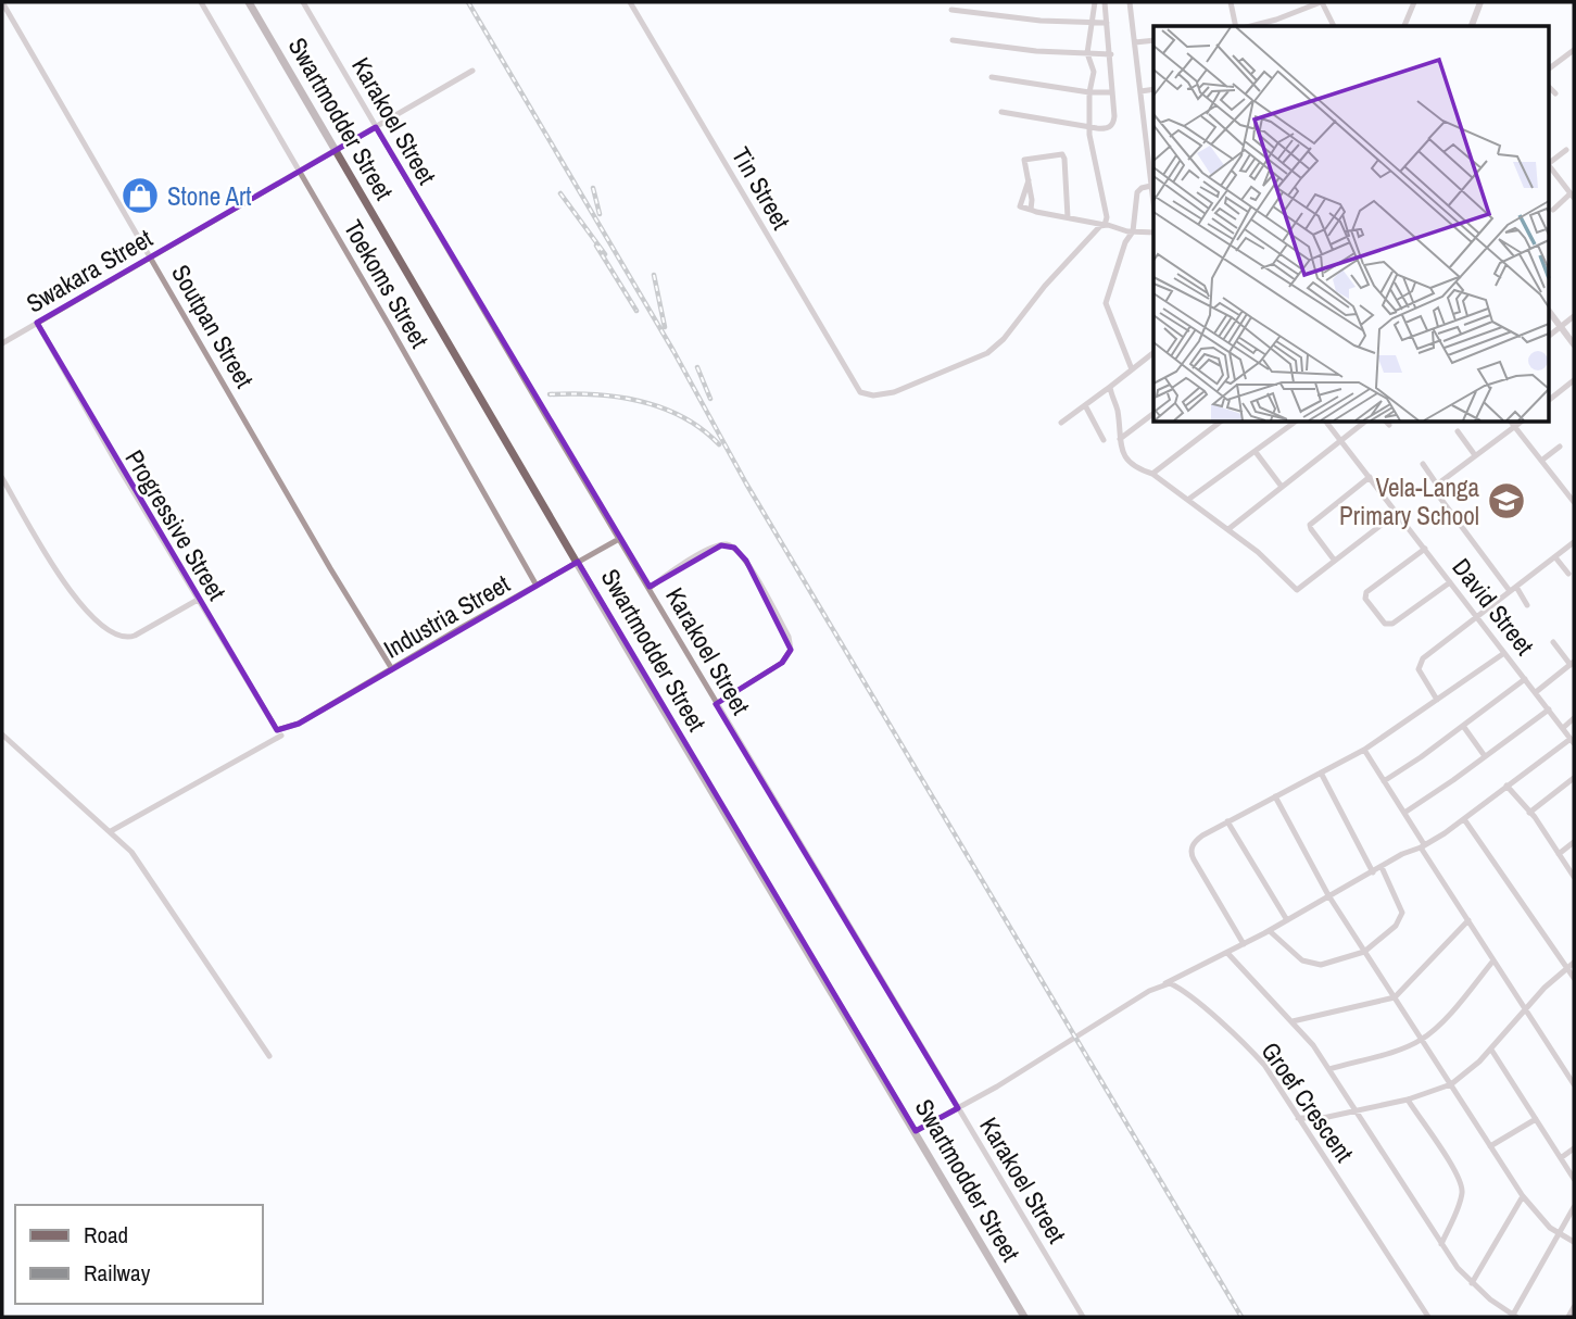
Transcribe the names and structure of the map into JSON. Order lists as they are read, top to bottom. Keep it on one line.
{"streets":{"main road":["Swartmodder Street"],"street":["Karakoel Street","Tin Street","Swakara Street","Toekoms Street","Soutpan Street","Progressive Street","David Street","Industria Street","Groef Crescent"]},"crossings":[["Swartmodder Street","Swakara Street"],["Swartmodder Street","Industria Street"],["Karakoel Street","Swakara Street"],["Karakoel Street","Industria Street"],["Swakara Street","Toekoms Street"],["Swakara Street","Soutpan Street"],["Swakara Street","Progressive Street"],["Toekoms Street","Industria Street"],["Soutpan Street","Industria Street"],["Progressive Street","Industria Street"]],"places":{"shop":["Stone Art"],"school or university":["Vela-Langa Primary School"]},"legend":["Road","Railway"]}
